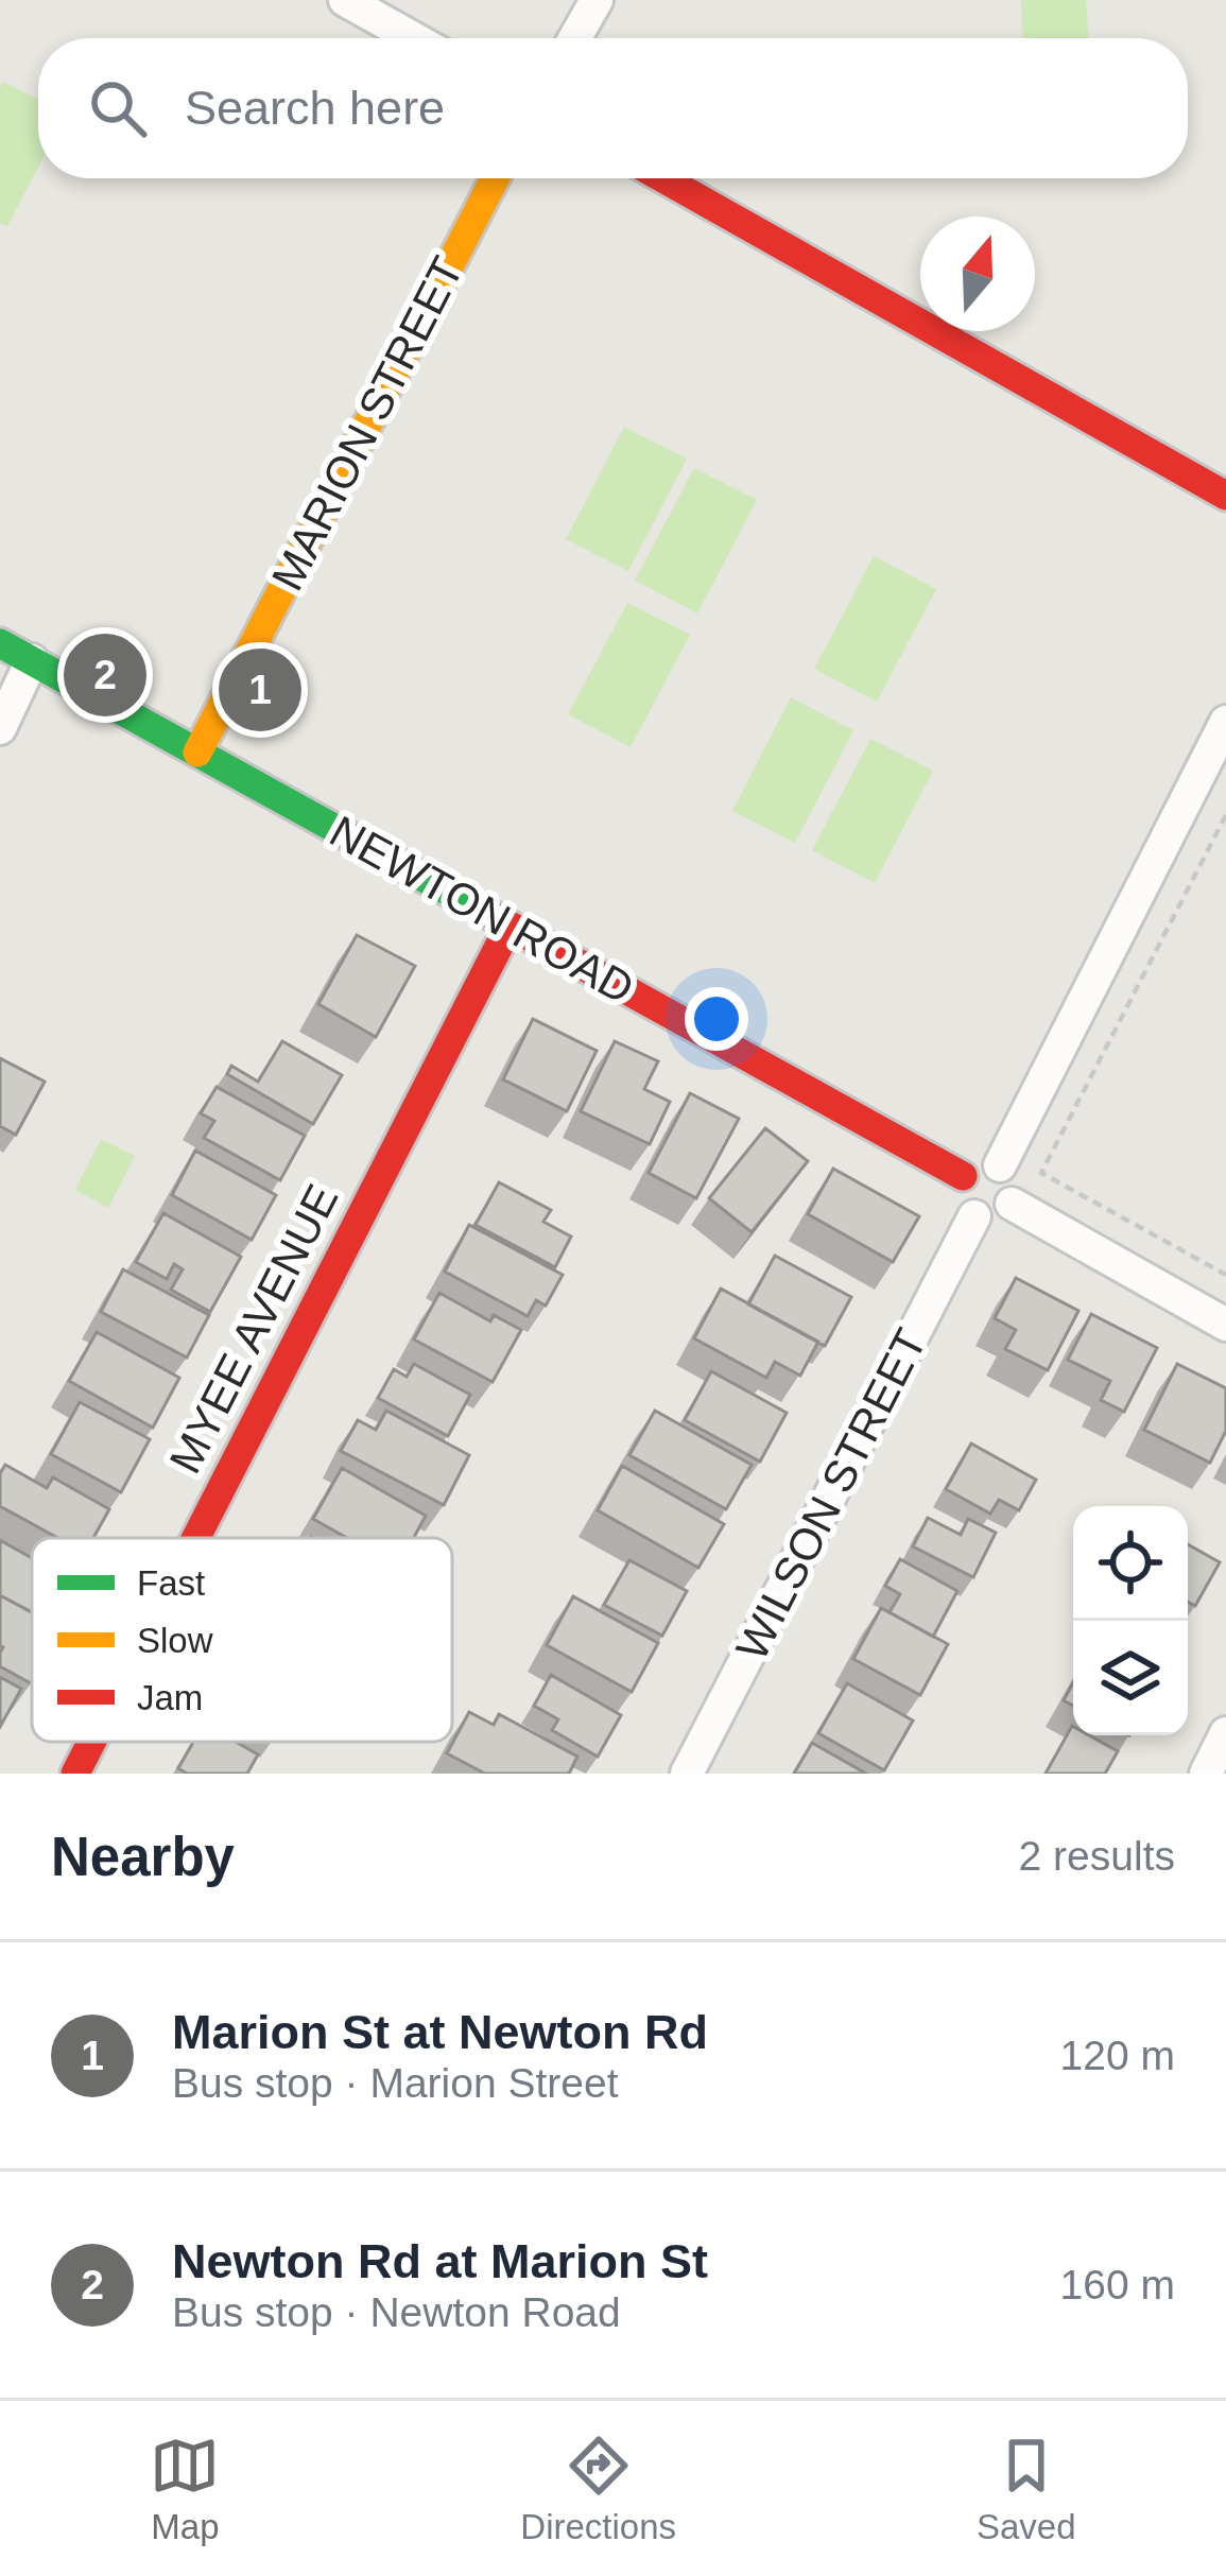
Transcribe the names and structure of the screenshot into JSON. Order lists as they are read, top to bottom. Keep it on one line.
{"streets":{"street":["MARION STREET","NEWTON ROAD","MYEE AVENUE","WILSON STREET"]},"crossings":[["MARION STREET","NEWTON ROAD"],["NEWTON ROAD","MYEE AVENUE"],["NEWTON ROAD","WILSON STREET"]],"legend":["Fast","Slow","Jam"],"north":"top","page":{"search":"Search here","pins":["2","1"],"heading":["Nearby","2 results"],"list":[{"mark":"1","name":"Marion St at Newton Rd","note":"Bus stop · Marion Street","value":"120 m"},{"mark":"2","name":"Newton Rd at Marion St","note":"Bus stop · Newton Road","value":"160 m"}],"nav":["Map","Directions","Saved"]}}
